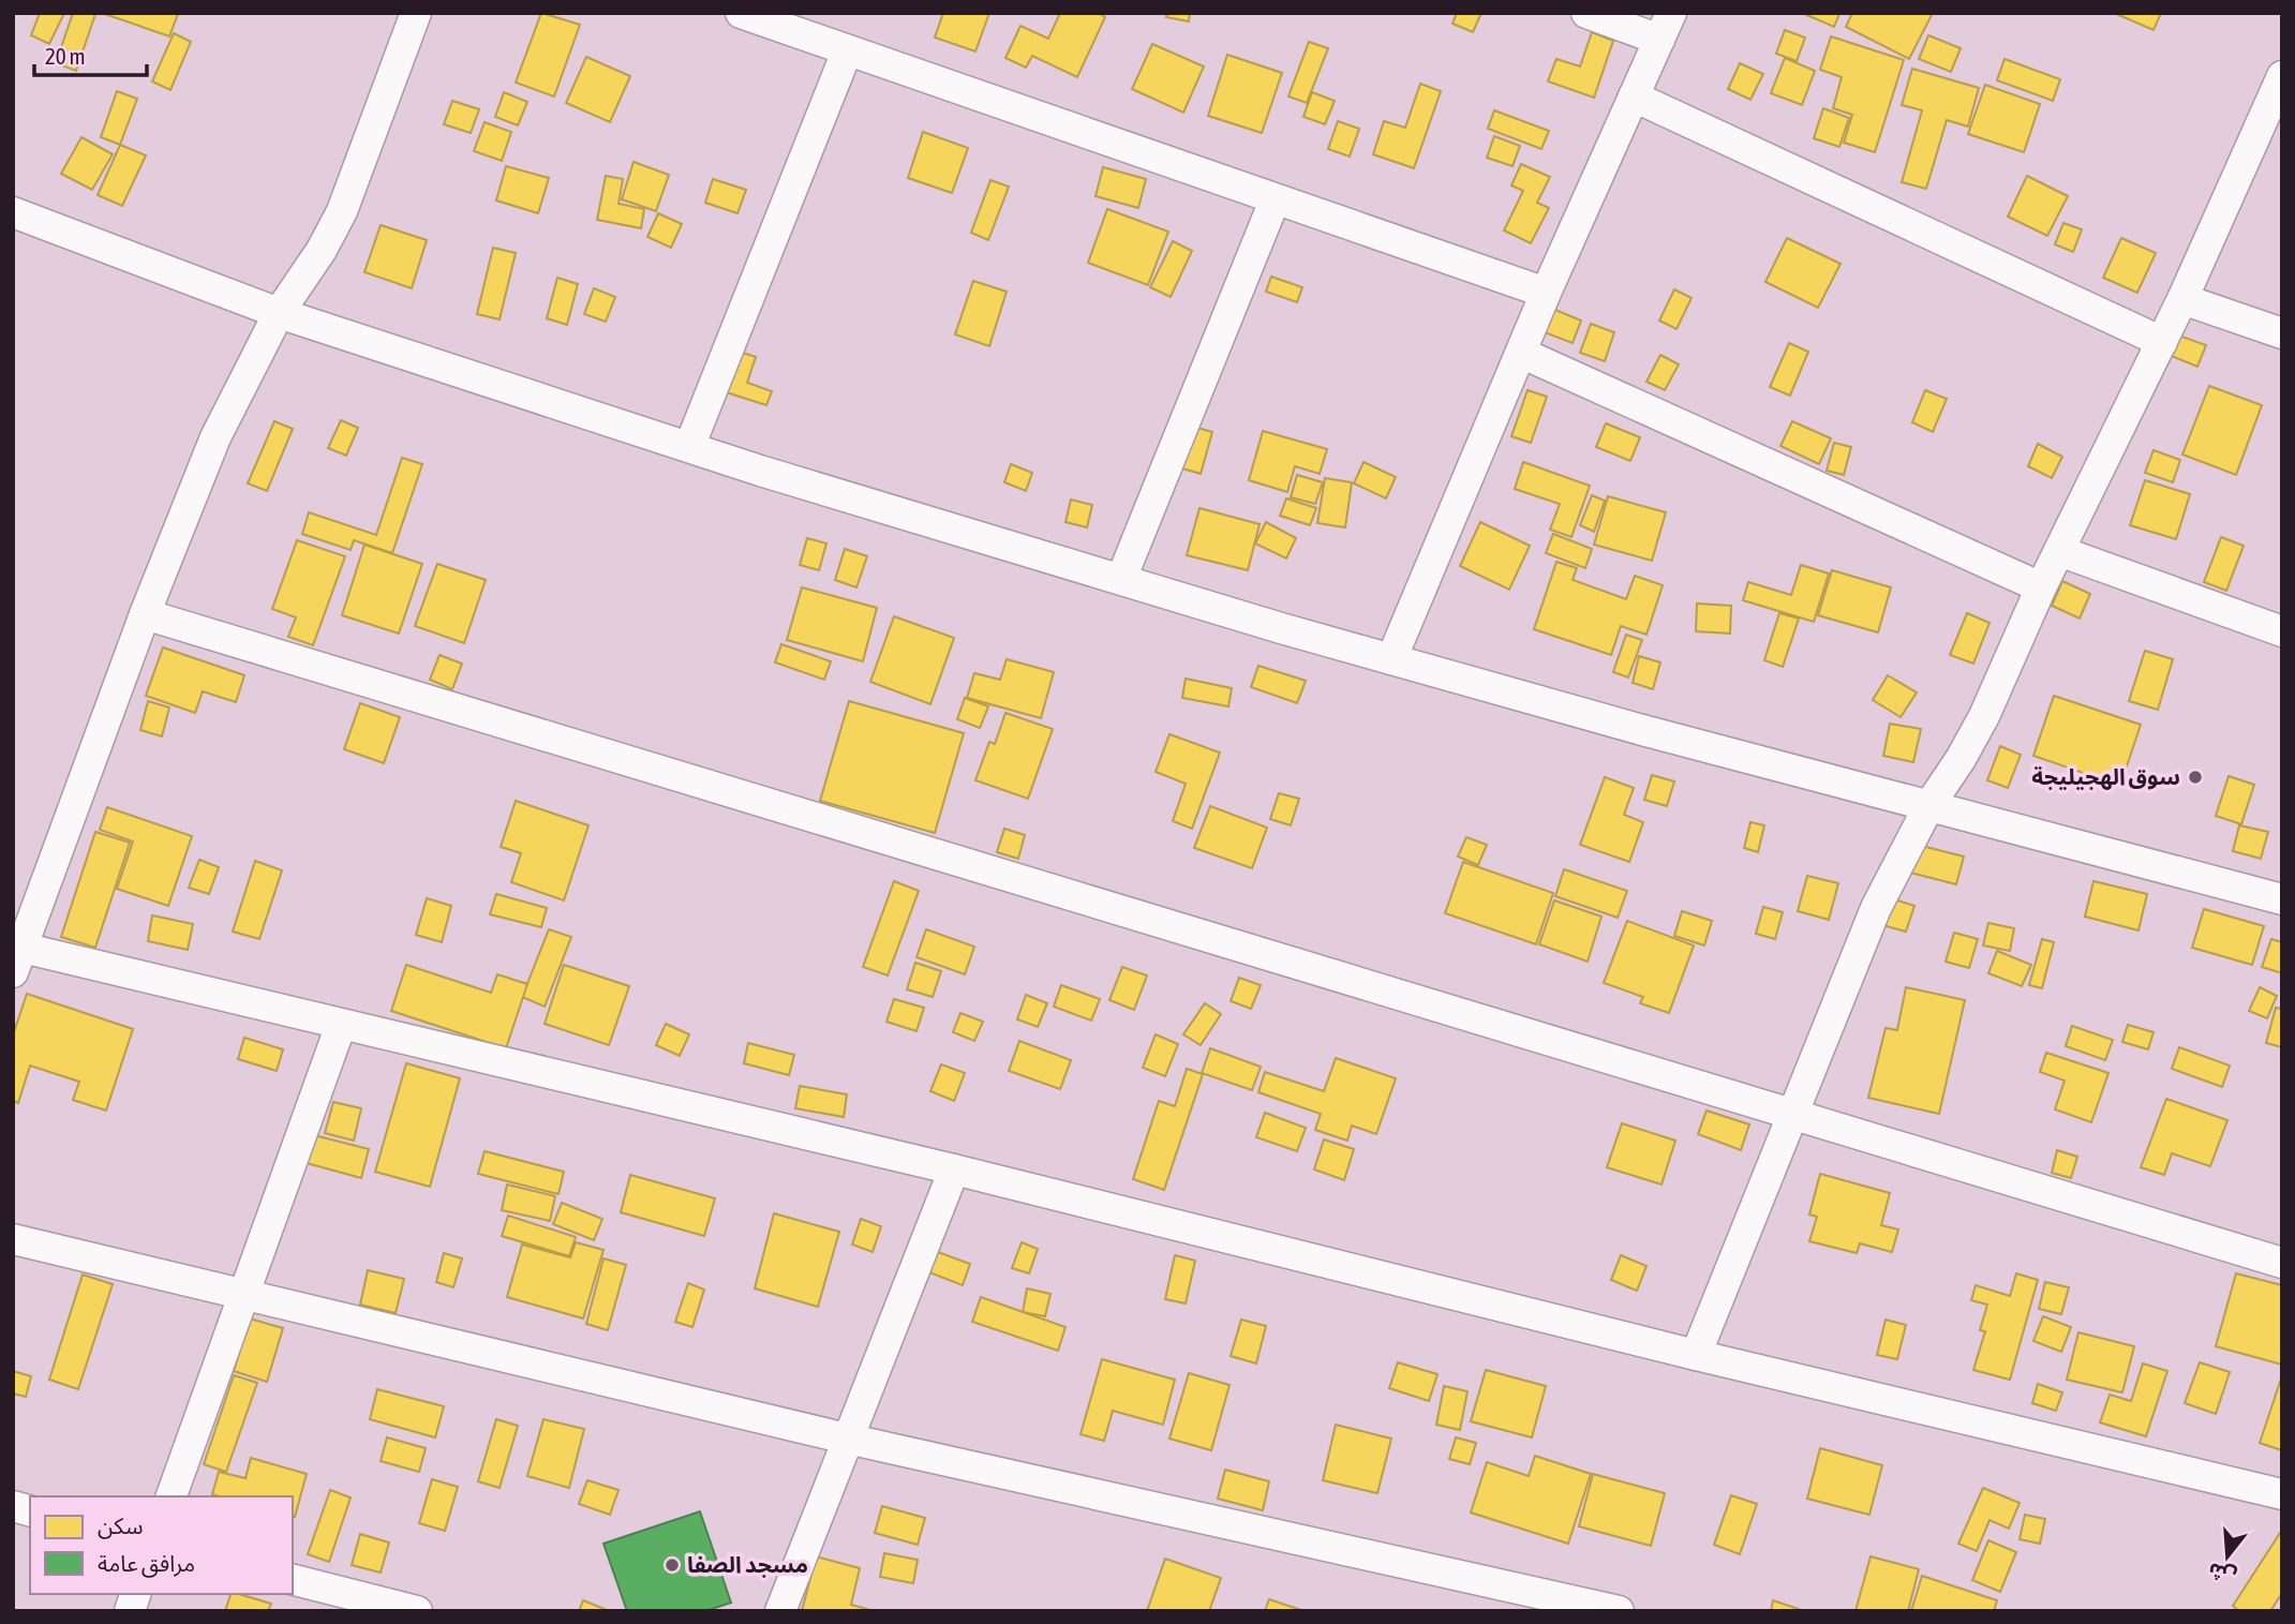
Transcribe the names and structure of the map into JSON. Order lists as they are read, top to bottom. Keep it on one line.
{"places":["سوق الهجيليجة","مسجد الصفا"],"legend":["سكن","مرافق عامة"],"scale_bar":"20 m","north":"bottom"}
